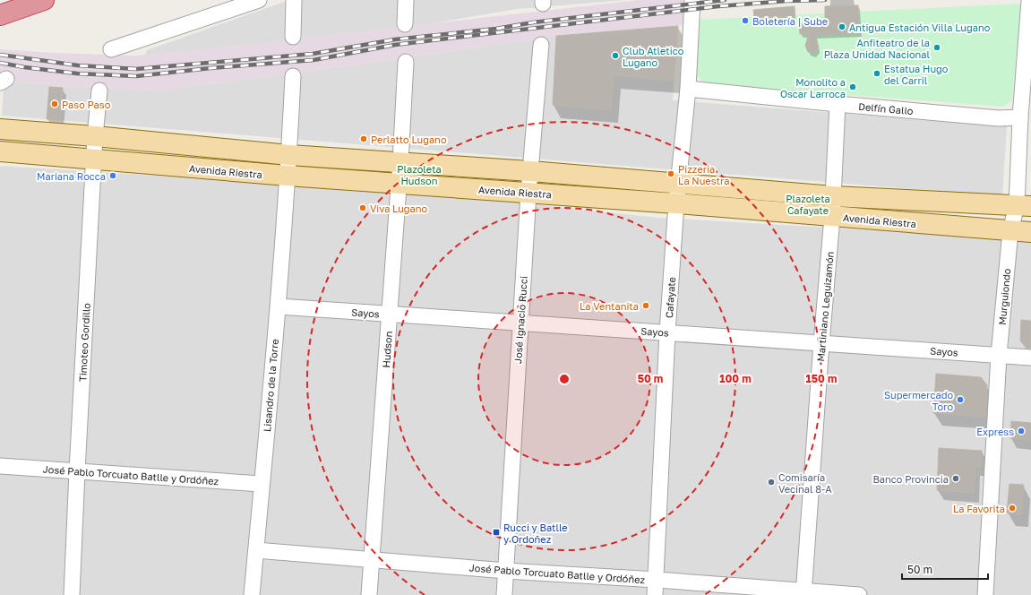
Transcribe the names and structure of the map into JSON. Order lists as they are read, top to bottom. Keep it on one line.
{"streets":{"main road":["Avenida Riestra"],"street":["Delfín Gallo","Murguiondo","Cafayate","Martiniano Leguizamón","Sayos","José Ignacio Rucci","Timoteo Gordillo","Hudson","Lisandro de la Torre","José Pablo Torcuato Batlle y Ordóñez"]},"crossings":[["Delfín Gallo","Murguiondo"],["Delfín Gallo","Cafayate"],["Delfín Gallo","Martiniano Leguizamón"],["Avenida Riestra","Murguiondo"],["Avenida Riestra","Cafayate"],["Avenida Riestra","Martiniano Leguizamón"],["Avenida Riestra","José Ignacio Rucci"],["Avenida Riestra","Timoteo Gordillo"],["Avenida Riestra","Hudson"],["Avenida Riestra","Lisandro de la Torre"],["Murguiondo","Sayos"],["Cafayate","Sayos"],["Cafayate","José Pablo Torcuato Batlle y Ordóñez"],["Martiniano Leguizamón","Sayos"],["Martiniano Leguizamón","José Pablo Torcuato Batlle y Ordóñez"],["Sayos","José Ignacio Rucci"],["Sayos","Hudson"],["Sayos","Lisandro de la Torre"],["José Ignacio Rucci","José Pablo Torcuato Batlle y Ordóñez"],["Timoteo Gordillo","José Pablo Torcuato Batlle y Ordóñez"],["Hudson","José Pablo Torcuato Batlle y Ordóñez"],["Lisandro de la Torre","José Pablo Torcuato Batlle y Ordóñez"]],"parks":["Plazoleta Hudson","Plazoleta Cafayate"],"places":{"other":["Boletería | Sube","Antigua Estación Villa Lugano","Anfiteatro de la Plaza Unidad Nacional","Club Atletico Lugano","Estatua Hugo del Carril","Monolito a Oscar Larroca","Paso Paso","Perlatto Lugano","Pizzeria La Nuestra","Mariana Rocca","Viva Lugano","La Ventanita","Supermercado Toro","Express","Banco Provincia","Comisaría Vecinal 8-A","La Favorita"],"transit":["Rucci y Batlle y Ordoñez"]},"scale_bar":"50 m","rings":["50 m","100 m","150 m"]}
